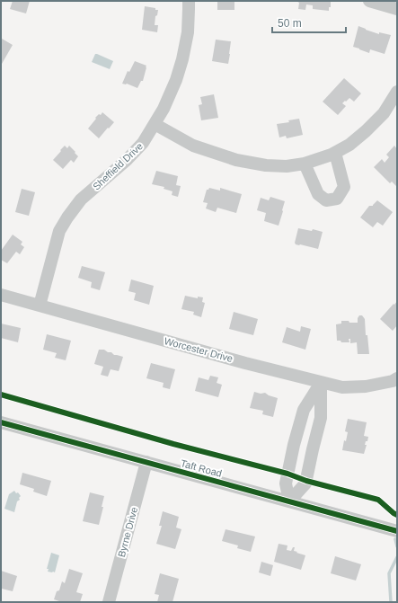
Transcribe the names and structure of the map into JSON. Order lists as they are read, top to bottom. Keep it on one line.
{"streets":{"street":["Sheffield Drive","Worcester Drive","Taft Road","Byrne Drive"]},"crossings":[["Sheffield Drive","Worcester Drive"],["Taft Road","Byrne Drive"]],"scale_bar":"50 m"}
